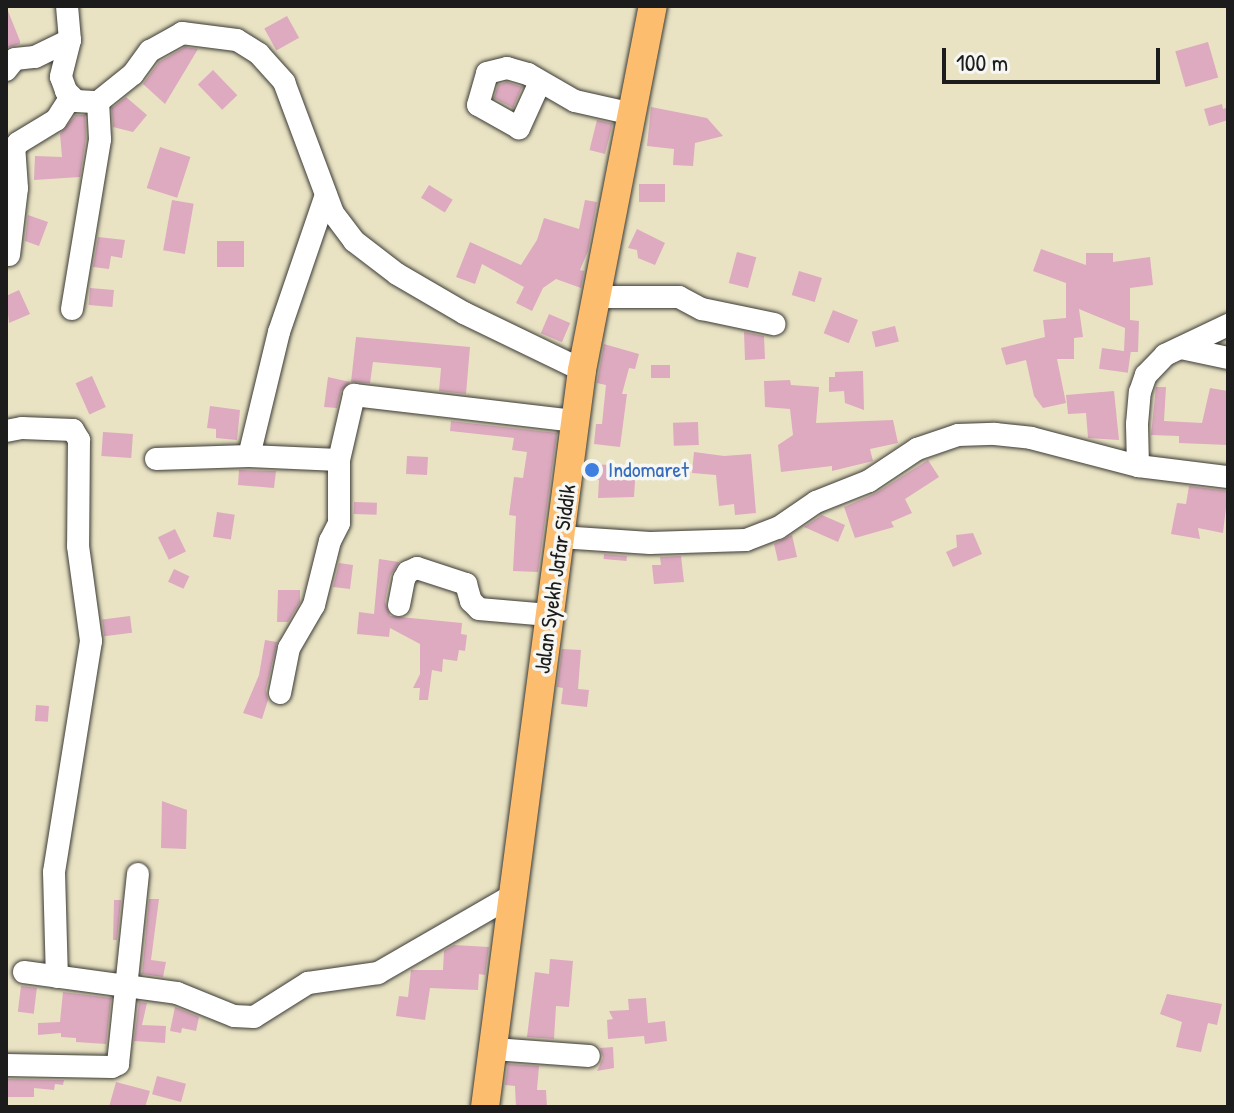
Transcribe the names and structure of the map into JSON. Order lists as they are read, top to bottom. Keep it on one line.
{"streets":{"main road":["Jalan Syekh Jafar Siddik"]},"places":["Indomaret"],"scale_bar":"100 m"}
